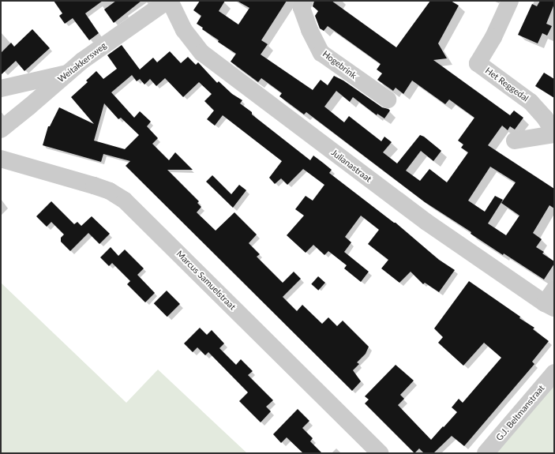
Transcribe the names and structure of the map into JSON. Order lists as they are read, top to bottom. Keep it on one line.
{"streets":{"street":["Weitakkersweg","Hogebrink","Het Reggedal","Julianastraat","Marcus Samuelstraat","G.J. Beltmanstraat"]},"crossings":[["Weitakkersweg","Julianastraat"]]}
